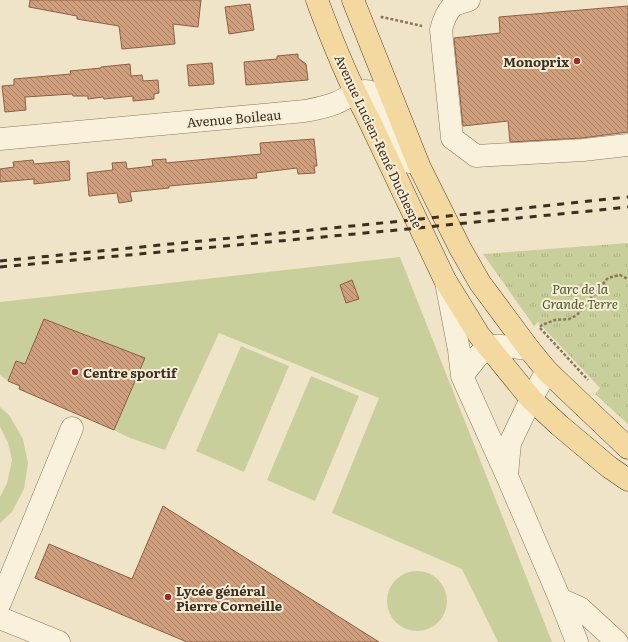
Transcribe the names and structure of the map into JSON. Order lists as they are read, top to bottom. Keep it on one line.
{"streets":{"main road":["Avenue Lucien-René Duchesne"],"street":["Avenue Boileau"]},"crossings":[["Avenue Boileau","Avenue Lucien-René Duchesne"]],"parks":["Parc de la Grande Terre"],"places":["Monoprix","Centre sportif","Lycée général Pierre Corneille"]}
